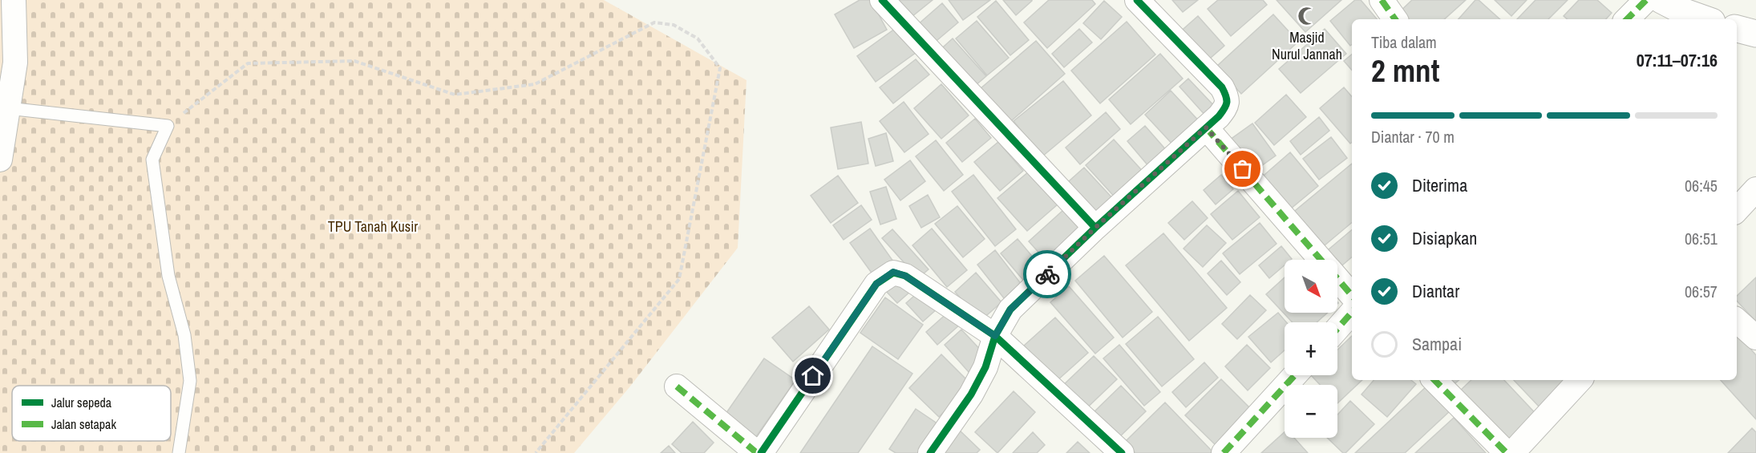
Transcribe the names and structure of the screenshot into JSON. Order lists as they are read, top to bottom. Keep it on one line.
{"parks":["TPU Tanah Kusir"],"places":{"mosque":["Masjid Nurul Jannah"]},"legend":["Jalur sepeda","Jalan setapak"],"north":"bottom right","page":{"heading":["2 mnt","Tiba dalam","07:11–07:16"],"bar":"Diantar · 70 m","list":[["Diterima","06:45"],["Disiapkan","06:51"],["Diantar","06:57"],"Sampai"],"map_buttons":["+","−"]}}
